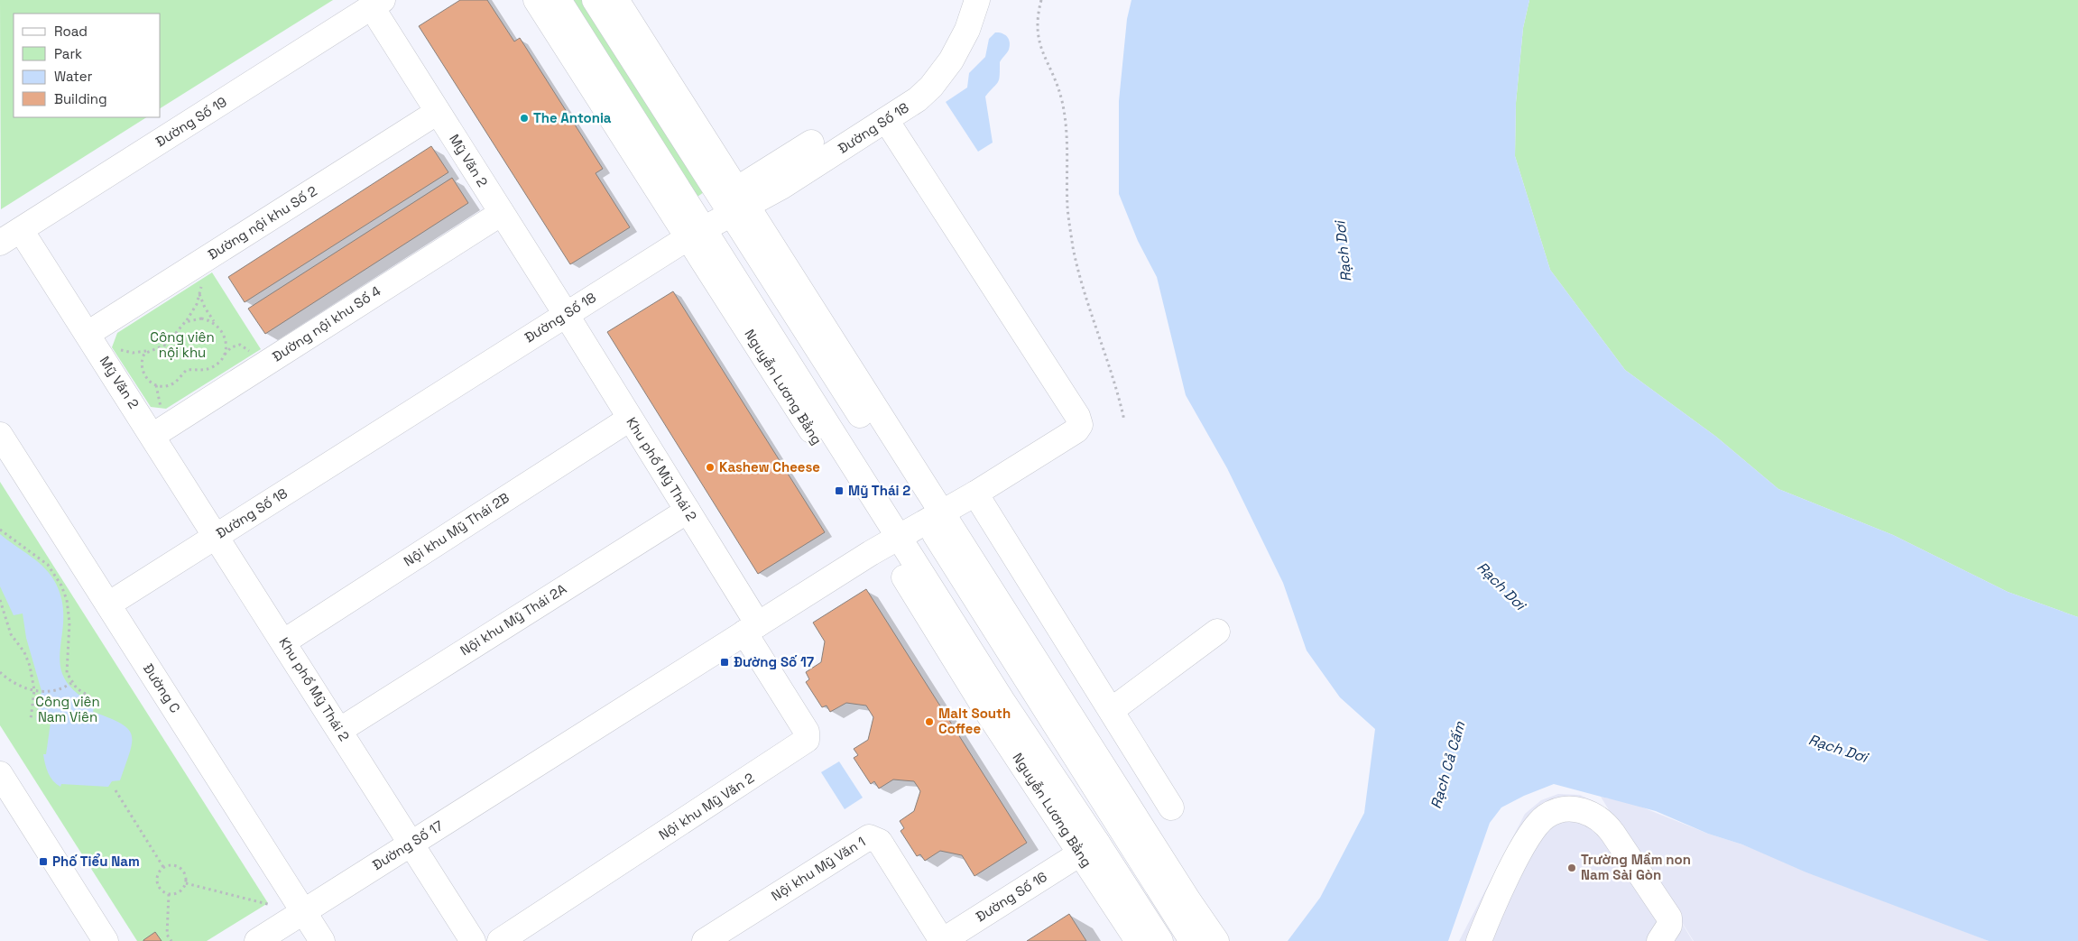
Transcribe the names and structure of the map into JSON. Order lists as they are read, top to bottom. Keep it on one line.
{"streets":{"street":["Đường Số 19","Đường Số 18","Mỹ Văn 2","Đường nội khu Số 2","Đường nội khu Số 4","Nguyễn Lương Bằng","Khu phố Mỹ Thái 2","Nội khu Mỹ Thái 2B","Nội khu Mỹ Thái 2A","Đường C","Nội khu Mỹ Văn 2","Đường Số 17","Nội khu Mỹ Văn 1","Đường Số 16"]},"crossings":[["Đường Số 19","Mỹ Văn 2"],["Đường Số 18","Mỹ Văn 2"],["Đường Số 18","Nguyễn Lương Bằng"],["Đường Số 18","Khu phố Mỹ Thái 2"],["Đường Số 18","Đường C"],["Đường Số 18","Đường Số 17"],["Mỹ Văn 2","Đường nội khu Số 2"],["Mỹ Văn 2","Đường nội khu Số 4"],["Mỹ Văn 2","Khu phố Mỹ Thái 2"],["Nguyễn Lương Bằng","Đường Số 17"],["Nguyễn Lương Bằng","Đường Số 16"],["Khu phố Mỹ Thái 2","Nội khu Mỹ Thái 2B"],["Khu phố Mỹ Thái 2","Nội khu Mỹ Thái 2A"],["Khu phố Mỹ Thái 2","Nội khu Mỹ Văn 2"],["Khu phố Mỹ Thái 2","Đường Số 17"],["Đường C","Đường Số 17"],["Nội khu Mỹ Văn 2","Đường Số 17"],["Nội khu Mỹ Văn 1","Đường Số 16"]],"water":["Rạch Dơi","Rạch Cả Cấm"],"parks":["Công viên nội khu","Công viên Nam Viên"],"places":{"other":["The Antonia","Kashew Cheese","Malt South Coffee","Trường Mầm non Nam Sài Gòn"],"transit":["Mỹ Thái 2","Đường Số 17","Phố Tiểu Nam"]},"legend":["Road","Park","Water","Building"]}
